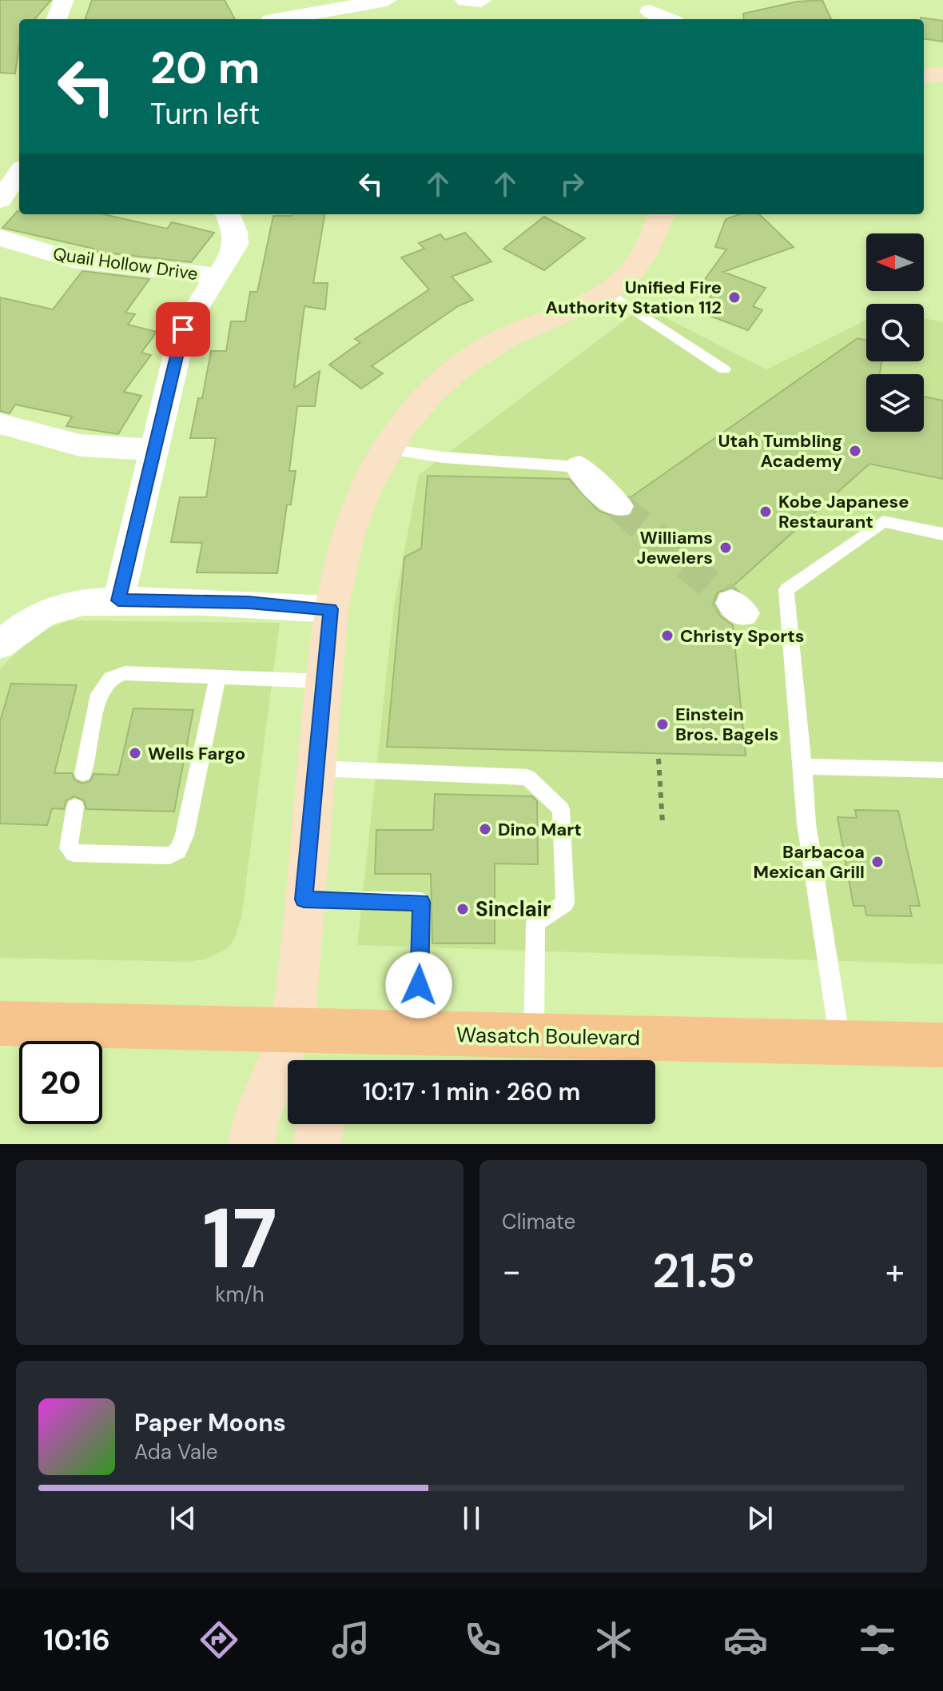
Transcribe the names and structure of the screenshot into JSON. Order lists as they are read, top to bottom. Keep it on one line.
{"streets":{"main road":["Wasatch Boulevard"],"street":["Quail Hollow Drive"]},"places":["Unified Fire Authority Station 112","Utah Tumbling Academy","Kobe Japanese Restaurant","Williams Jewelers","Christy Sports","Einstein Bros. Bagels","Wells Fargo","Dino Mart","Barbacoa Mexican Grill","Sinclair"],"north":"left","page":{"turn":["20 m","Turn left"],"limit":"20","trip":"10:17 · 1 min · 260 m","tile":[["17","km/h"],"Climate"],"heat":["−","21.5°","+"],"song":["Paper Moons","Ada Vale"],"tabs":"10:16"}}
